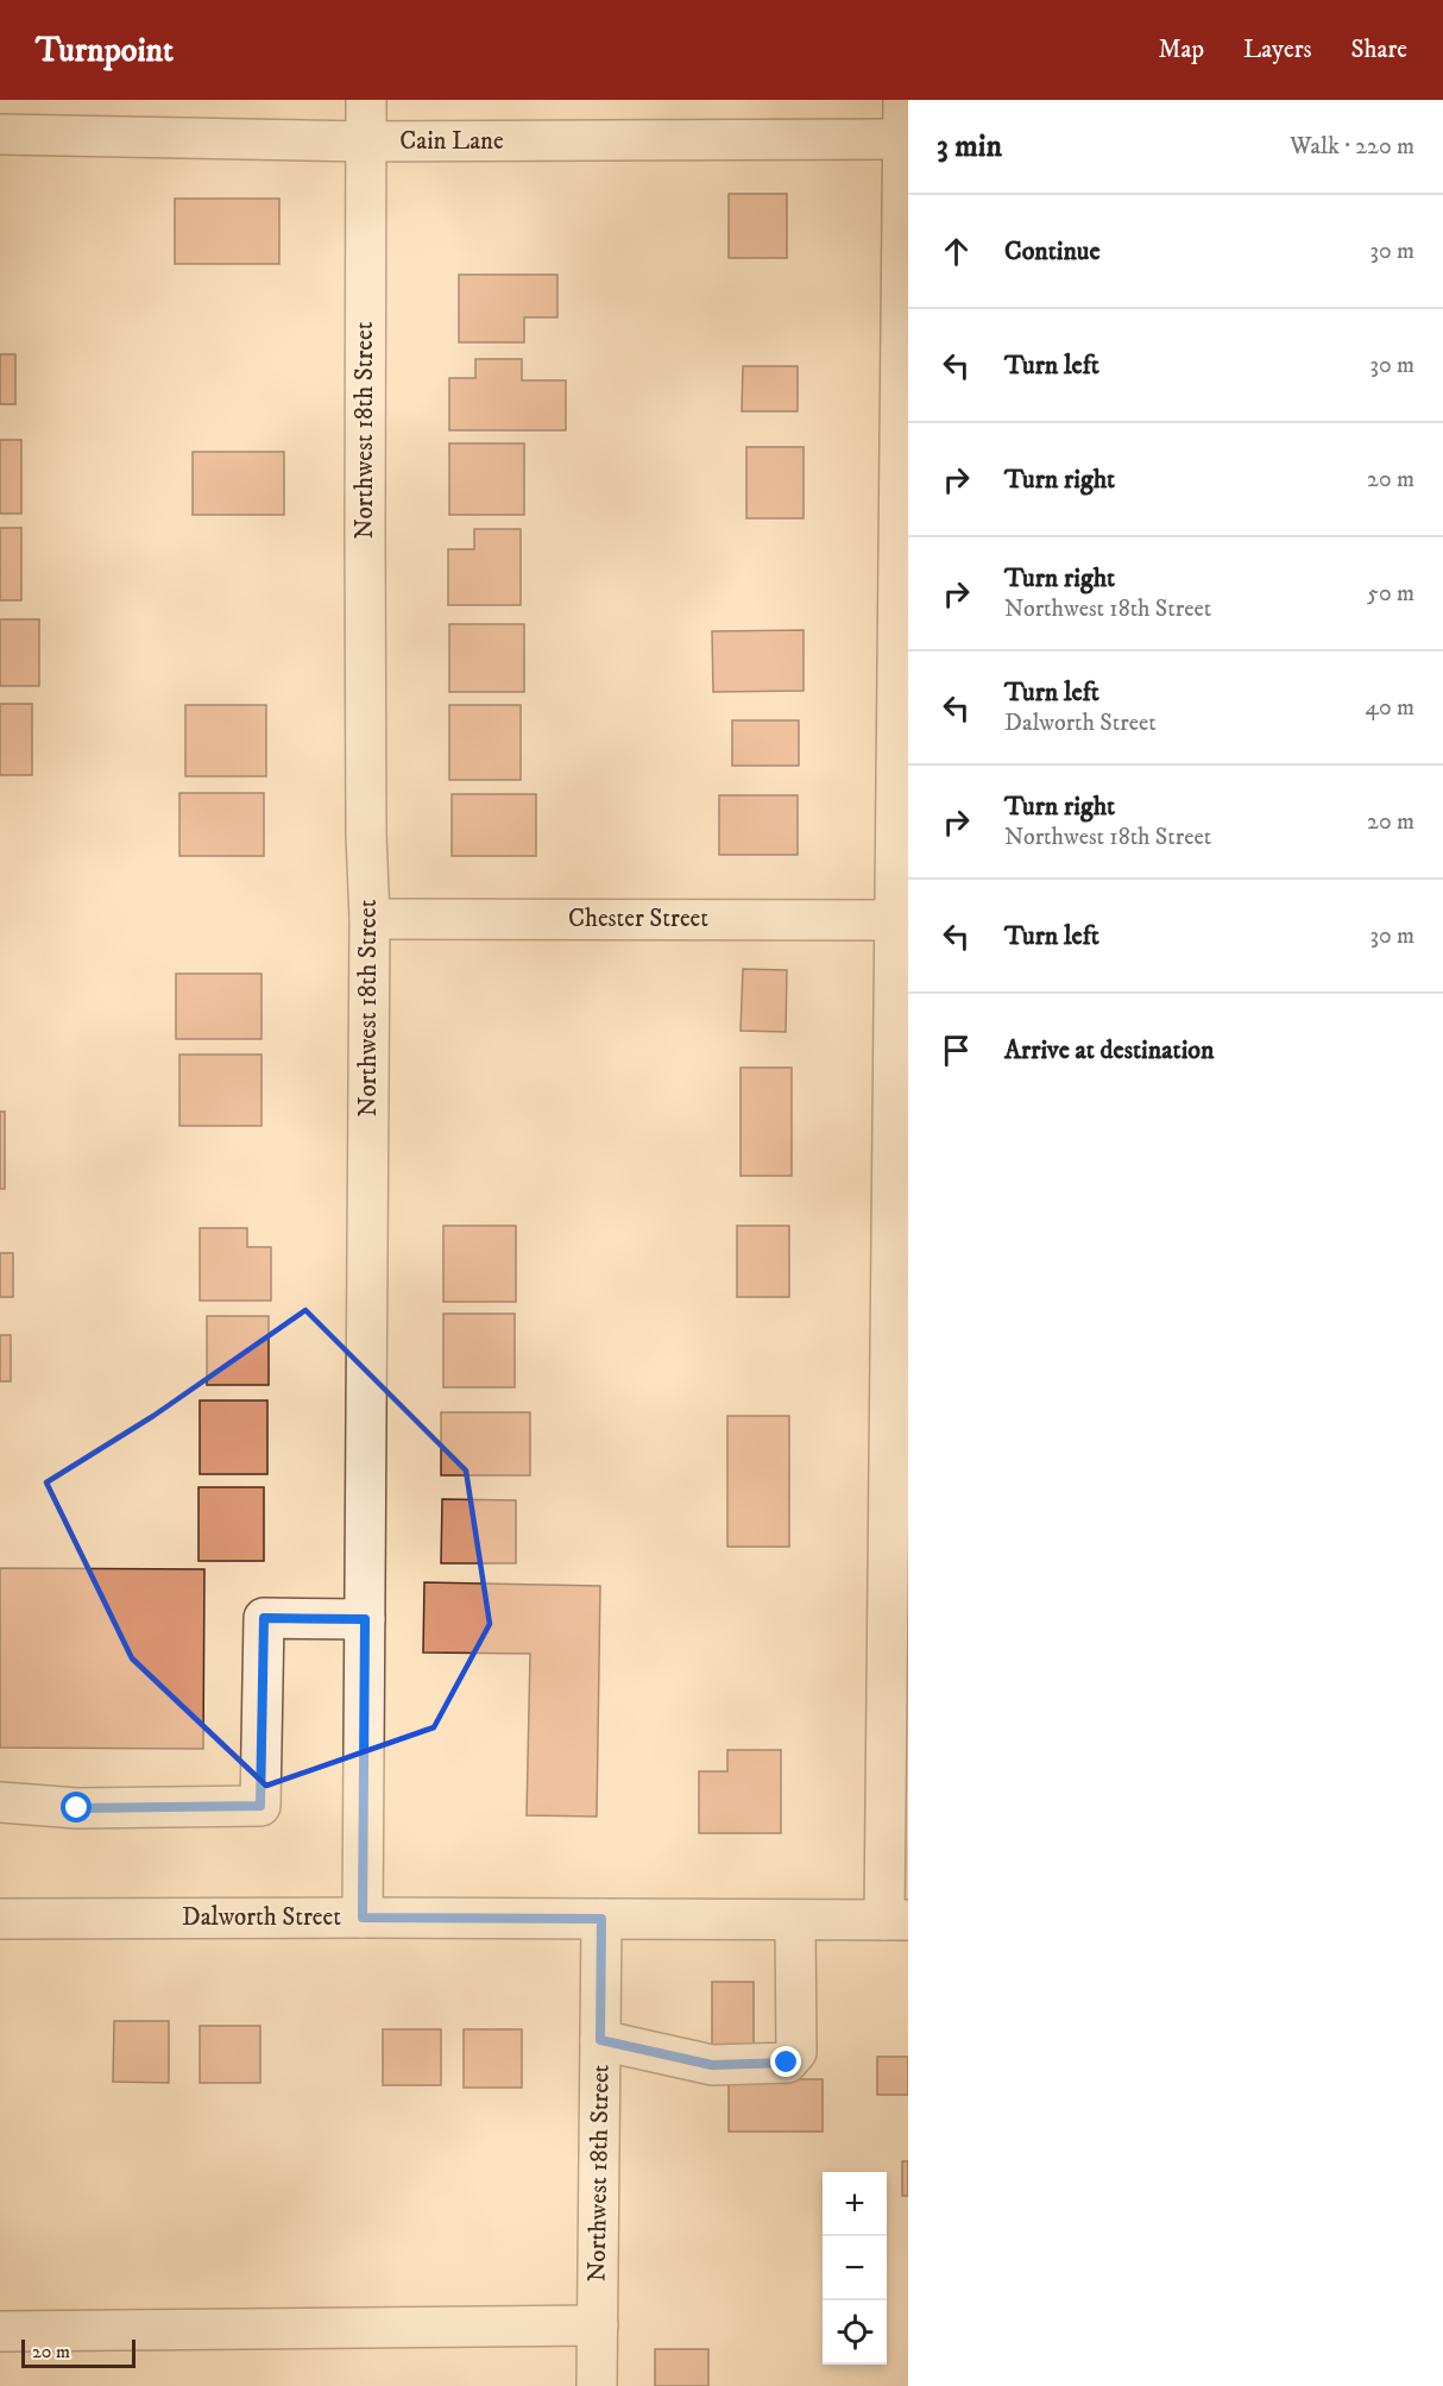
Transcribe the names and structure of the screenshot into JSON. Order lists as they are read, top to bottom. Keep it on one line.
{"streets":{"street":["Cain Lane","Northwest 18th Street","Chester Street","Dalworth Street"]},"crossings":[["Cain Lane","Northwest 18th Street"],["Northwest 18th Street","Chester Street"],["Northwest 18th Street","Dalworth Street"]],"scale_bar":"20 m","page":{"header":"Turnpoint","nav":["Map","Layers","Share"],"heading":["3 min","Walk · 220 m"],"list":[["Continue","30 m"],["Turn left","30 m"],["Turn right","20 m"],["Turn right","Northwest 18th Street","50 m"],["Turn left","Dalworth Street","40 m"],["Turn right","Northwest 18th Street","20 m"],["Turn left","30 m"],"Arrive at destination"],"map_buttons":["+","−"],"scale":"20 m"}}
